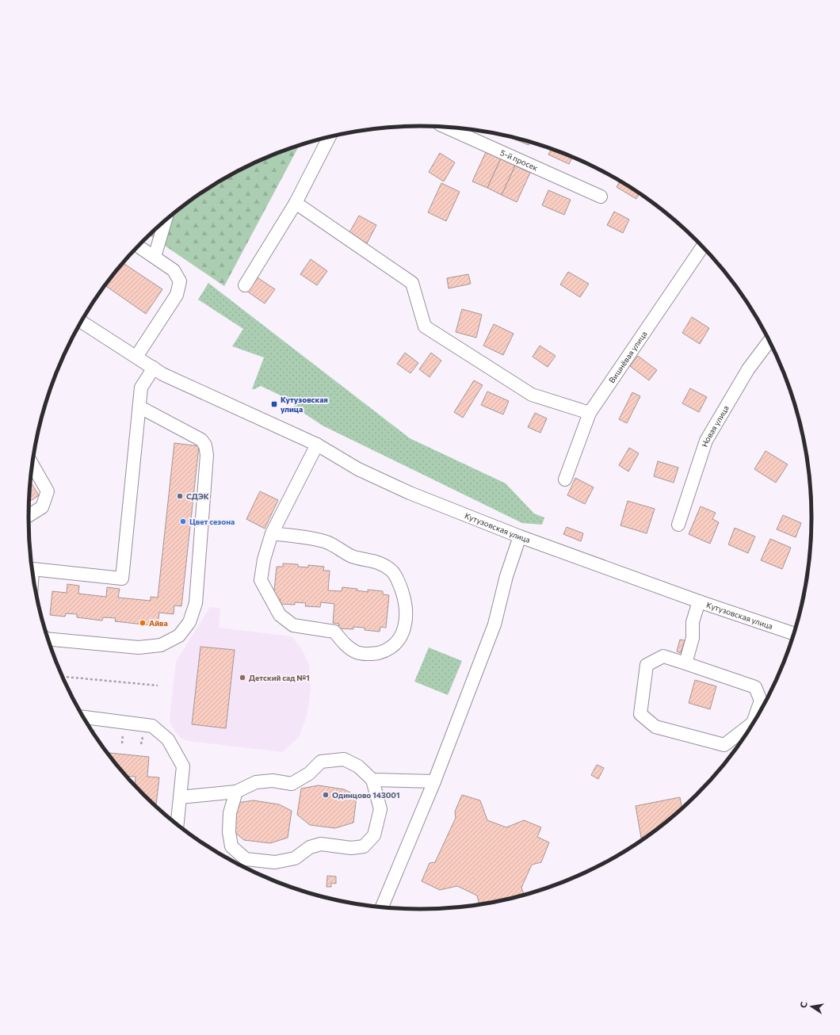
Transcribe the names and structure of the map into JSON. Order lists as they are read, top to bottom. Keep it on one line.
{"streets":{"street":["5-й просек","Вишнёвая улица","Новая улица","Кутузовская улица"]},"places":{"transit":["Кутузовская улица"],"other":["СДЭК","Цвет сезона","Айва","Детский сад №1","Одинцово 143001"]},"north":"left"}
